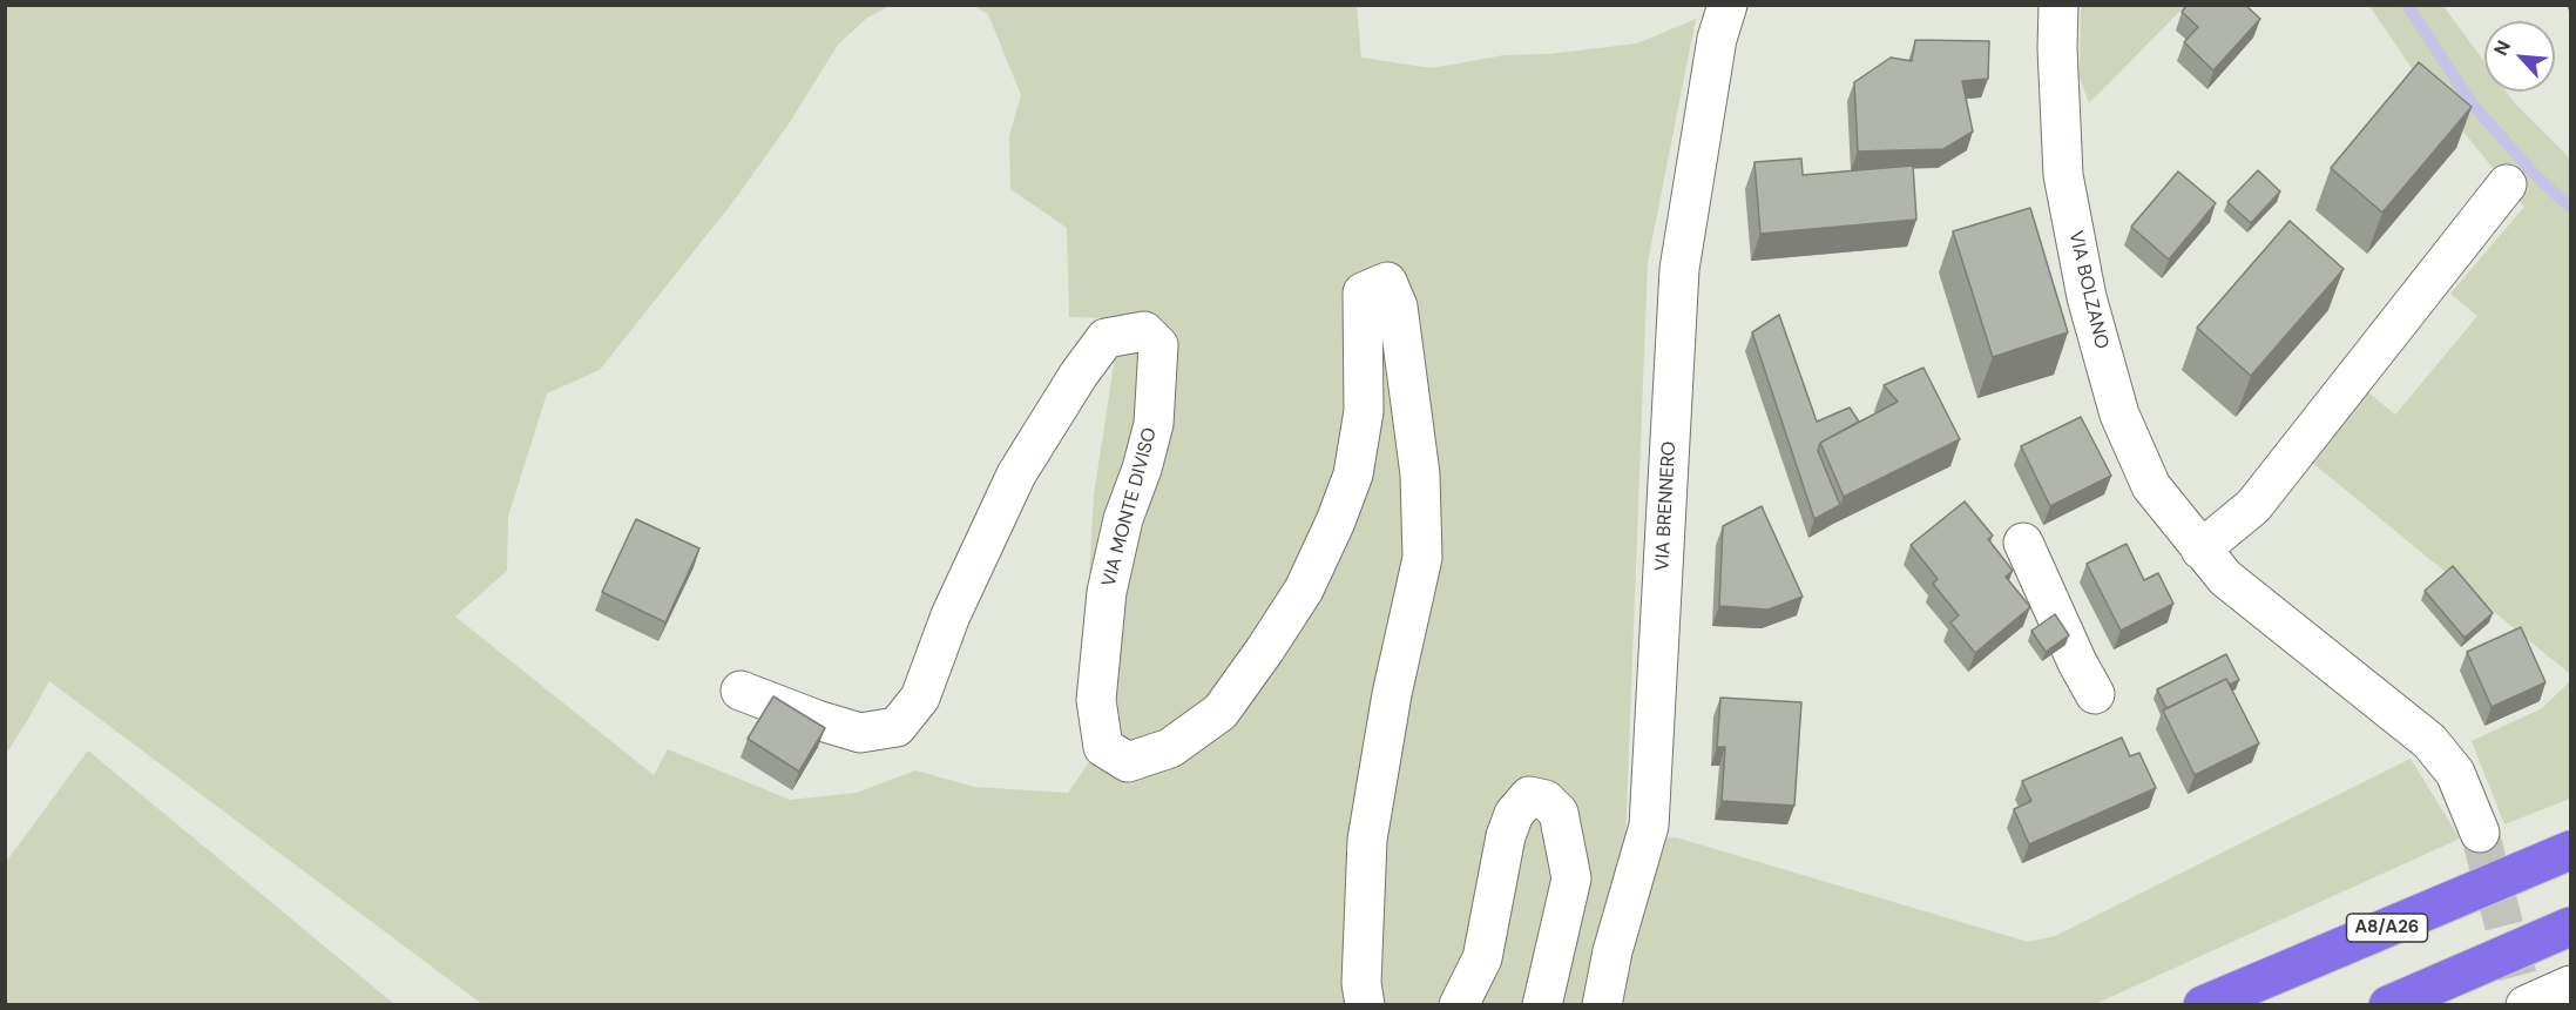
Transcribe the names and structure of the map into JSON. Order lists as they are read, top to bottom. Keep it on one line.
{"streets":{"highway":["A8/A26"],"street":["VIA BOLZANO","VIA BRENNERO","VIA MONTE DIVISO"]},"north":"top left"}
